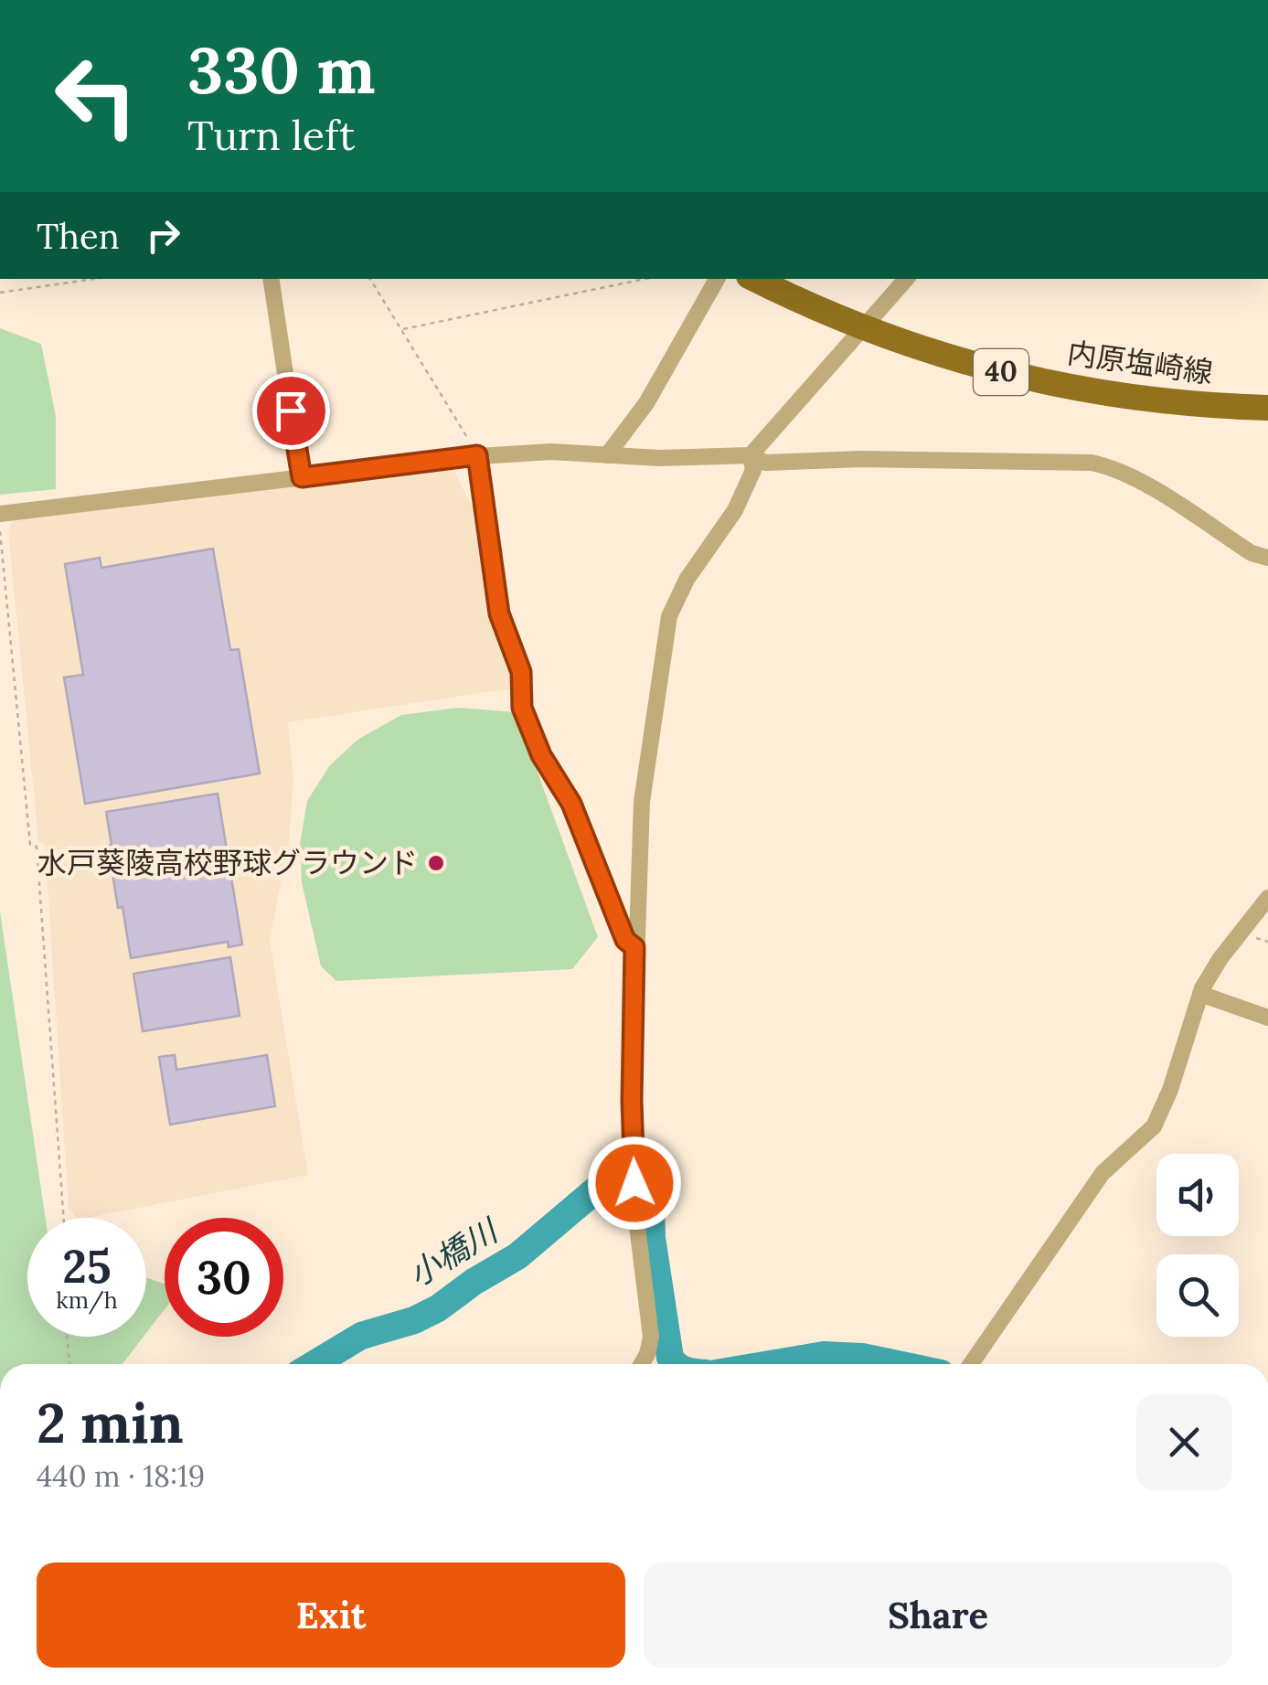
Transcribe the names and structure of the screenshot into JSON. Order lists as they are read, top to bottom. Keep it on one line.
{"streets":{"main road":["内原塩崎線","40"]},"water":["小橋川"],"places":["水戸葵陵高校野球グラウンド"],"page":{"turn":["330 m","Turn left"],"then":"Then","speed":"25 km/h","limit":"30","heading":["2 min","440 m · 18:19"],"buttons":["Exit","Share"]}}
